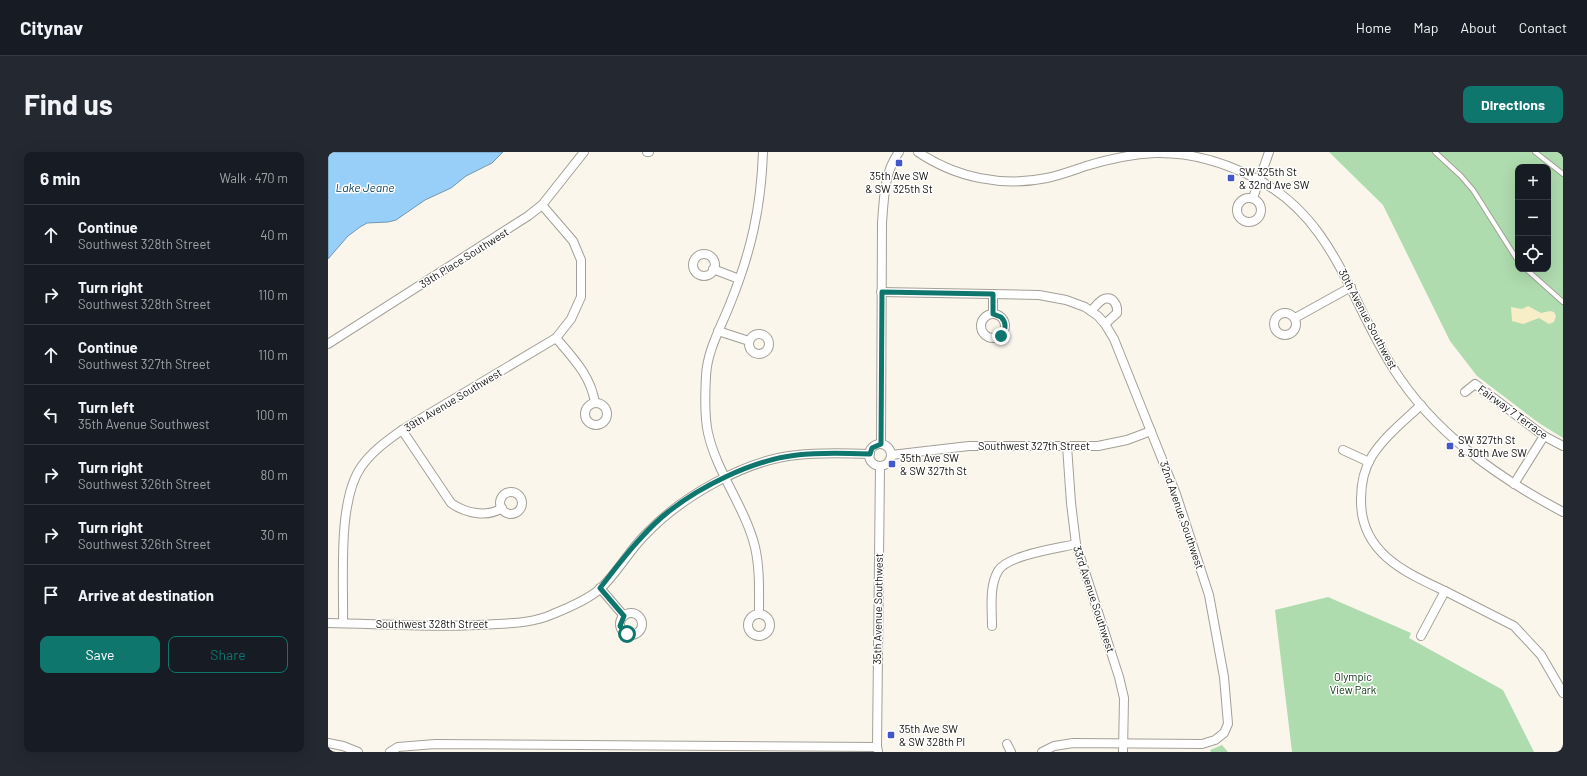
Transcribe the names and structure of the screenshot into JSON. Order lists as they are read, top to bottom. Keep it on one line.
{"streets":{"street":["39th Place Southwest","30th Avenue Southwest","39th Avenue Southwest","Fairway 7 Terrace","Southwest 327th Street","32nd Avenue Southwest","33rd Avenue Southwest","35th Avenue Southwest","Southwest 328th Street"]},"crossings":[["39th Place Southwest","39th Avenue Southwest"],["39th Avenue Southwest","Southwest 328th Street"],["Southwest 327th Street","32nd Avenue Southwest"],["Southwest 327th Street","33rd Avenue Southwest"],["Southwest 327th Street","35th Avenue Southwest"],["32nd Avenue Southwest","33rd Avenue Southwest"]],"water":["Lake Jeane"],"parks":["Olympic View Park"],"places":{"transit":["35th Ave SW & SW 325th St","SW 325th St & 32nd Ave SW","SW 327th St & 30th Ave SW","35th Ave SW & SW 327th St","35th Ave SW & SW 328th Pl"]},"page":{"header":"Citynav","nav":["Home","Map","About","Contact"],"buttons":["Directions",["Save","Share"]],"title":"Find us","heading":["6 min","Walk · 470 m"],"map_buttons":["+","−"],"list":[["Continue","Southwest 328th Street","40 m"],["Turn right","Southwest 328th Street","110 m"],["Continue","Southwest 327th Street","110 m"],["Turn left","35th Avenue Southwest","100 m"],["Turn right","Southwest 326th Street","80 m"],["Turn right","Southwest 326th Street","30 m"],"Arrive at destination"]}}
